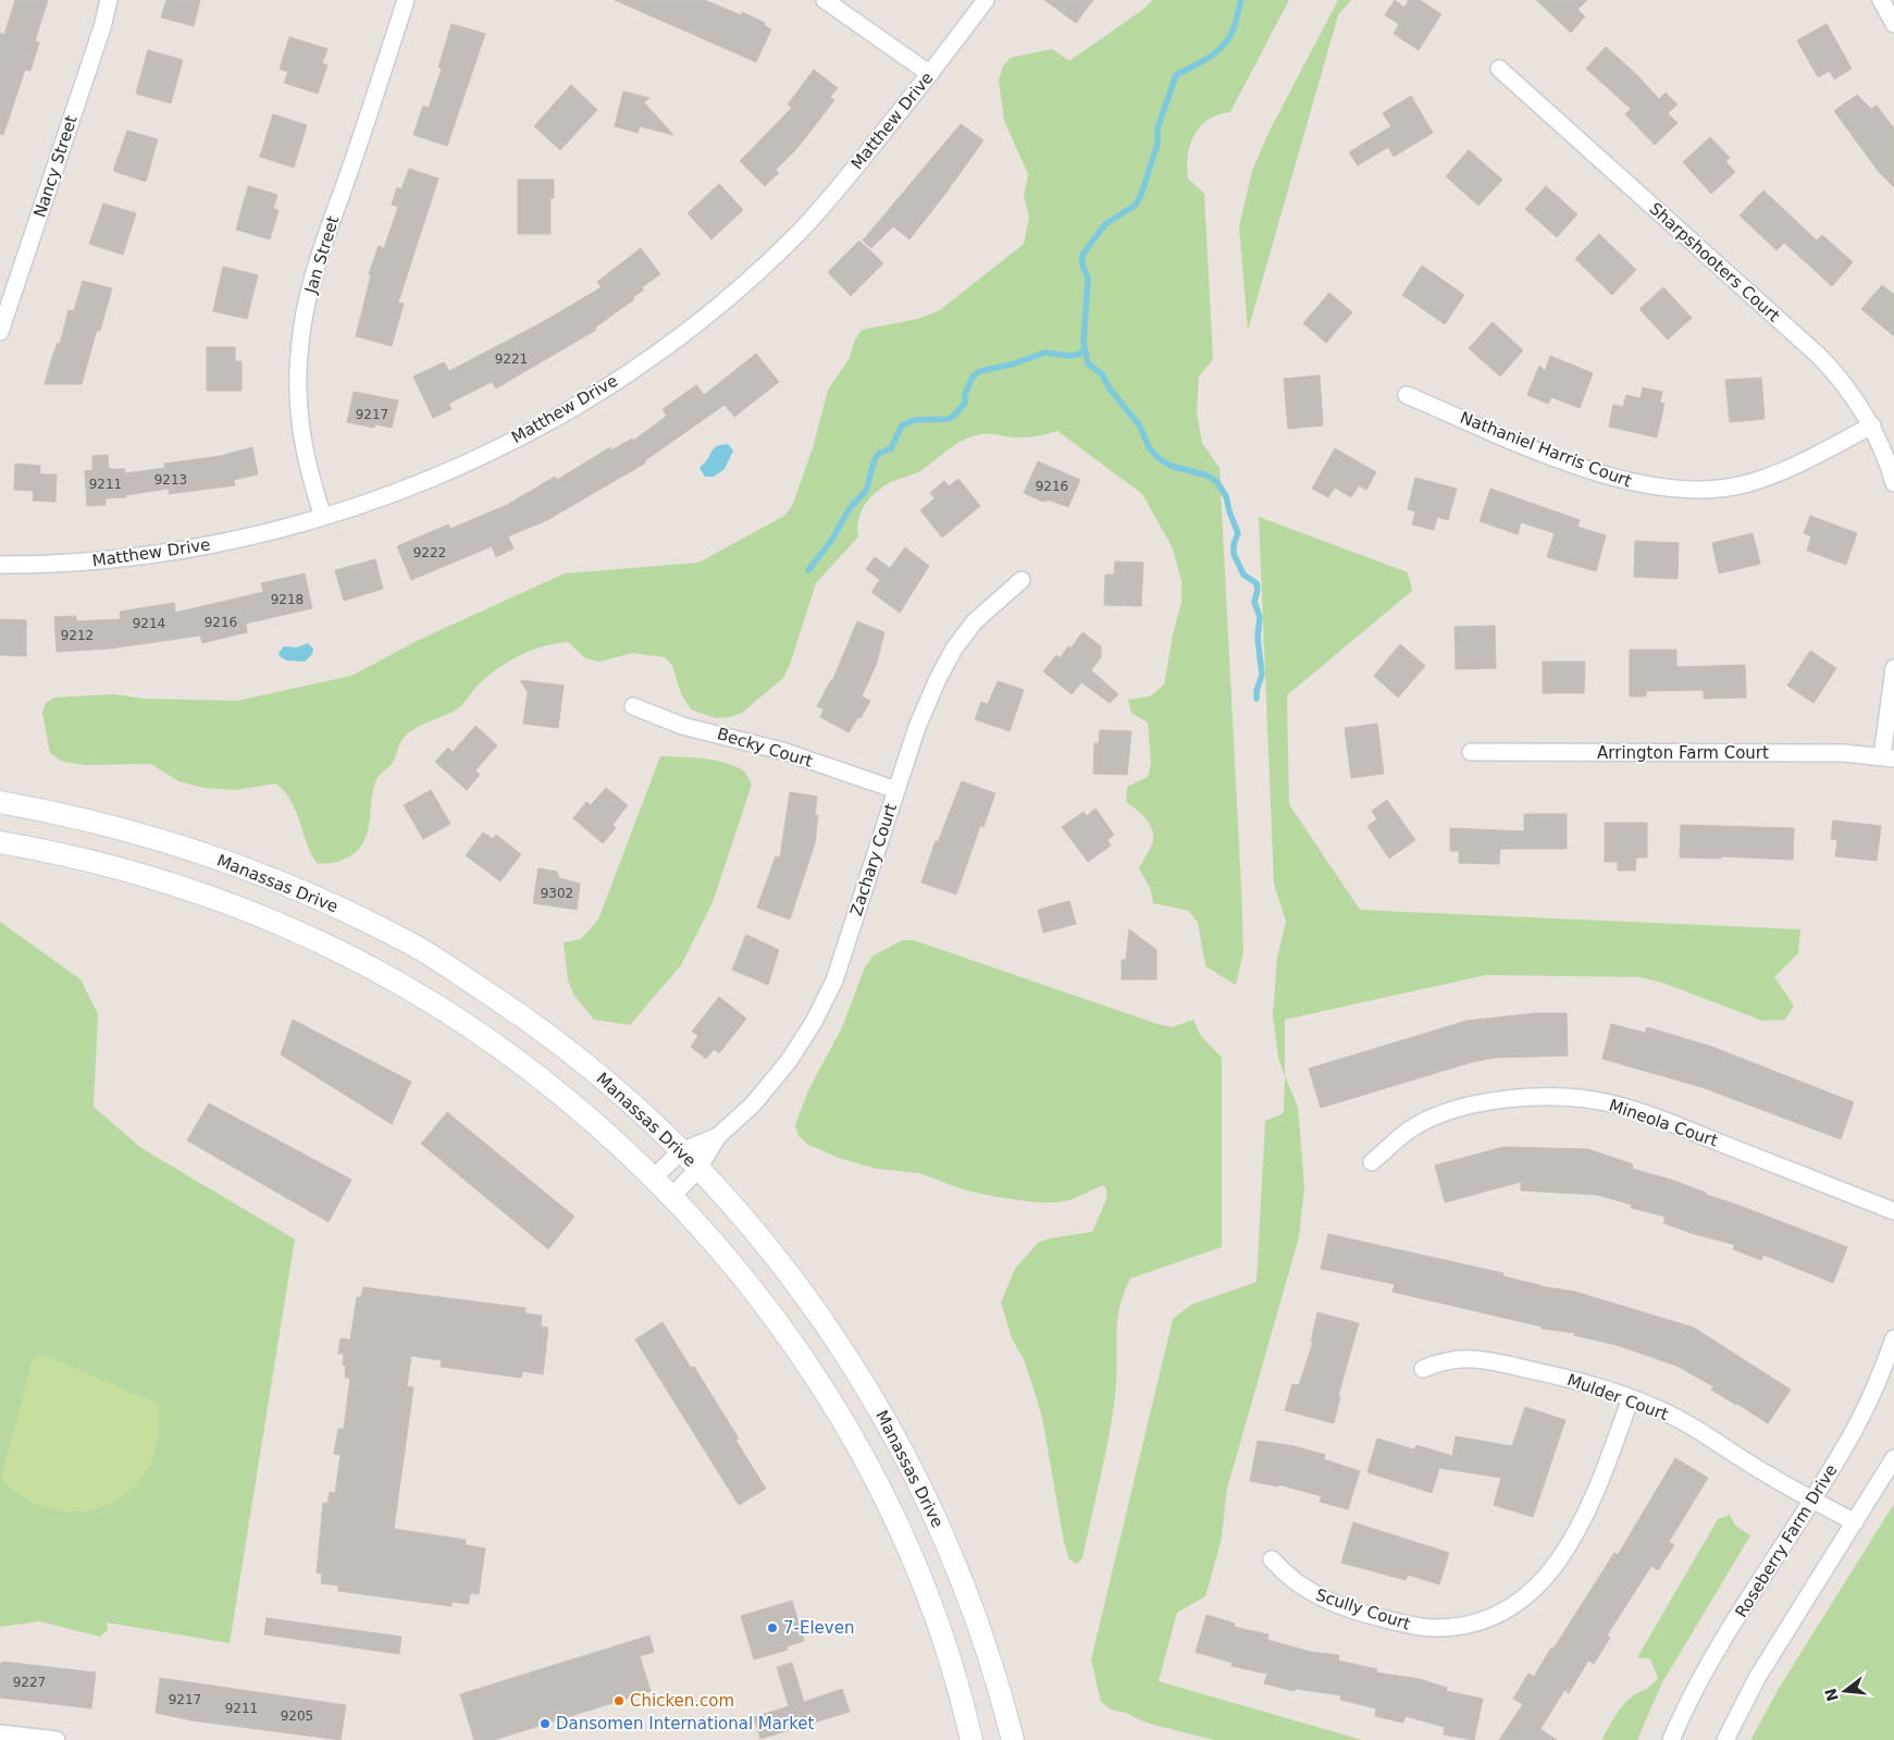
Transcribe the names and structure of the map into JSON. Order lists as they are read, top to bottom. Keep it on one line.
{"streets":{"street":["Matthew Drive","Nancy Street","Jan Street","Sharpshooters Court","Nathaniel Harris Court","Becky Court","Arrington Farm Court","Zachary Court","Manassas Drive","Mineola Court","Mulder Court","Roseberry Farm Drive","Scully Court"]},"crossings":[["Matthew Drive","Jan Street"],["Sharpshooters Court","Nathaniel Harris Court"],["Becky Court","Zachary Court"],["Zachary Court","Manassas Drive"],["Mulder Court","Roseberry Farm Drive"],["Mulder Court","Scully Court"]],"places":["7-Eleven","Chicken.com","Dansomen International Market"],"house_numbers":["9221","9217","9213","9211","9216","9222","9218","9216","9214","9212","9302","9227","9217","9211","9205"],"north":"left"}
